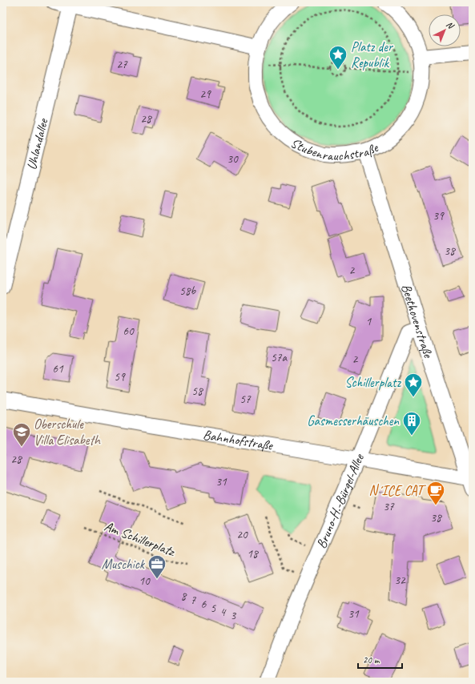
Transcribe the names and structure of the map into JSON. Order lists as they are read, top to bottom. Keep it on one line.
{"streets":{"street":["Stubenrauchstraße","Uhlandallee","Beethovenstraße","Bahnhofstraße","Bruno-H.-Bürgel-Allee"],"path":["Am Schillerplatz"]},"crossings":[["Stubenrauchstraße","Beethovenstraße"],["Beethovenstraße","Bahnhofstraße"],["Beethovenstraße","Bruno-H.-Bürgel-Allee"],["Bahnhofstraße","Bruno-H.-Bürgel-Allee"]],"places":{"place":["Platz der Republik","Schillerplatz"],"building":["Gasmesserhäuschen"],"school or university":["Oberschule Villa Elisabeth"],"cafe":["N´ICE CAT"],"office":["Muschick"]},"house_numbers":["27","29","28","30","39","38","2","58b","1","60","57a","2","61","59","58","57","28","31","37","38","20","18","32","10","8","7","6","5","4","31","3"],"scale_bar":"20 m","north":"top right"}
